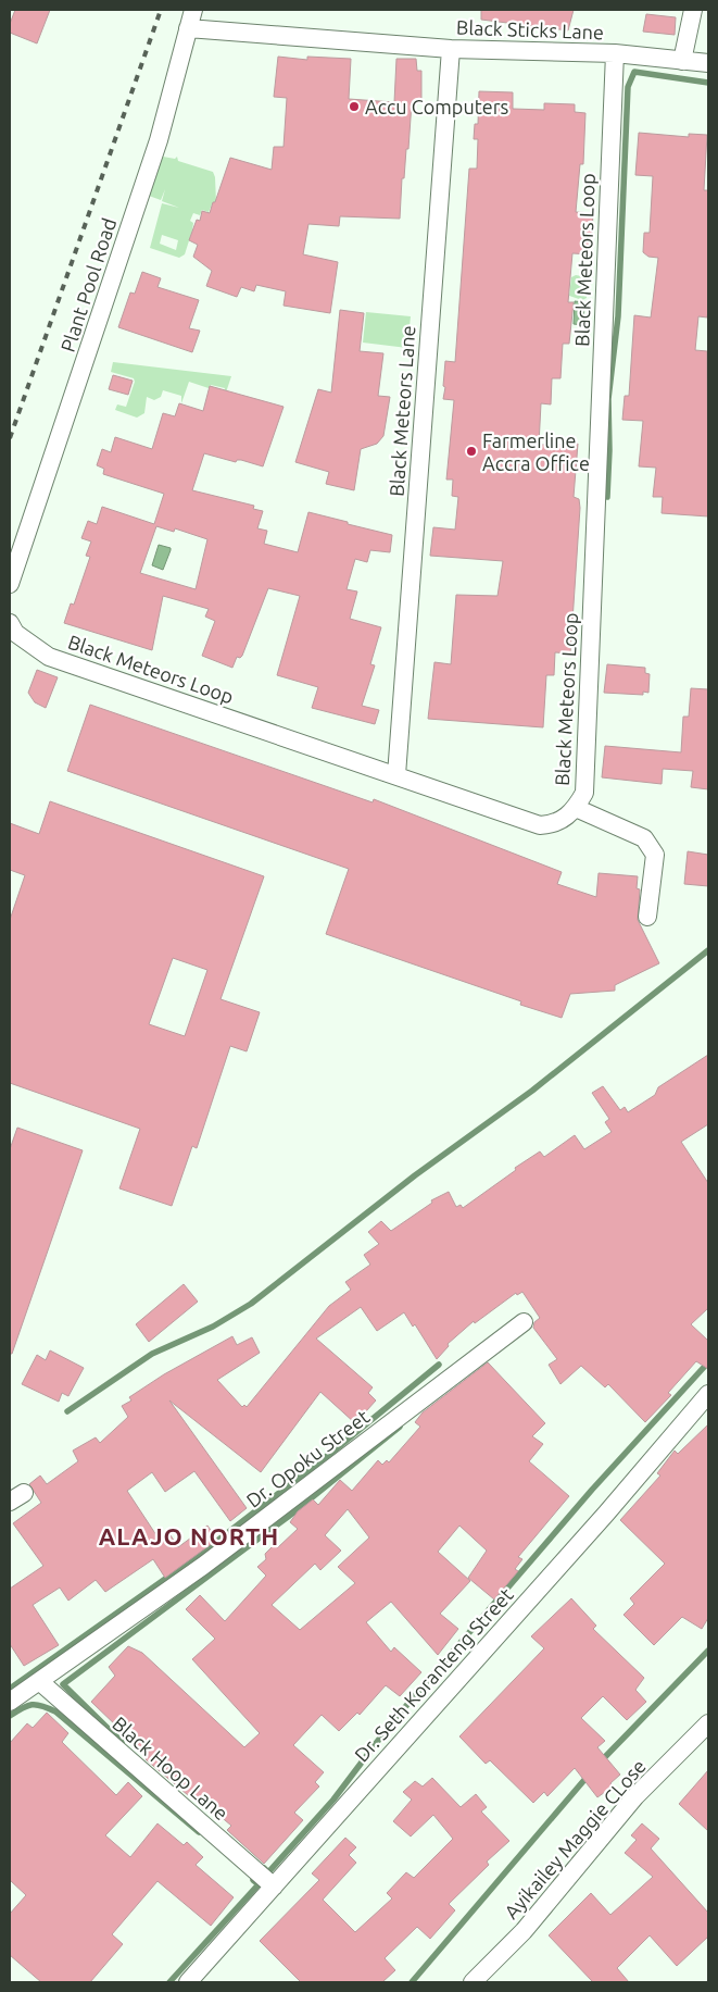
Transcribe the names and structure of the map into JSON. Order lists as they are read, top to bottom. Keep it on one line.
{"streets":{"street":["Black Sticks Lane","Black Meteors Loop","Plant Pool Road","Black Meteors Lane","Dr. Opoku Street","Dr. Seth Koranteng Street","Black Hoop Lane","Ayikailey Maggie CLose"]},"crossings":[["Black Sticks Lane","Black Meteors Loop"],["Black Sticks Lane","Plant Pool Road"],["Black Sticks Lane","Black Meteors Lane"],["Black Meteors Loop","Black Meteors Lane"],["Dr. Opoku Street","Black Hoop Lane"],["Dr. Seth Koranteng Street","Black Hoop Lane"]],"districts":["ALAJO NORTH"],"places":["Accu Computers","Farmerline Accra Office"]}
